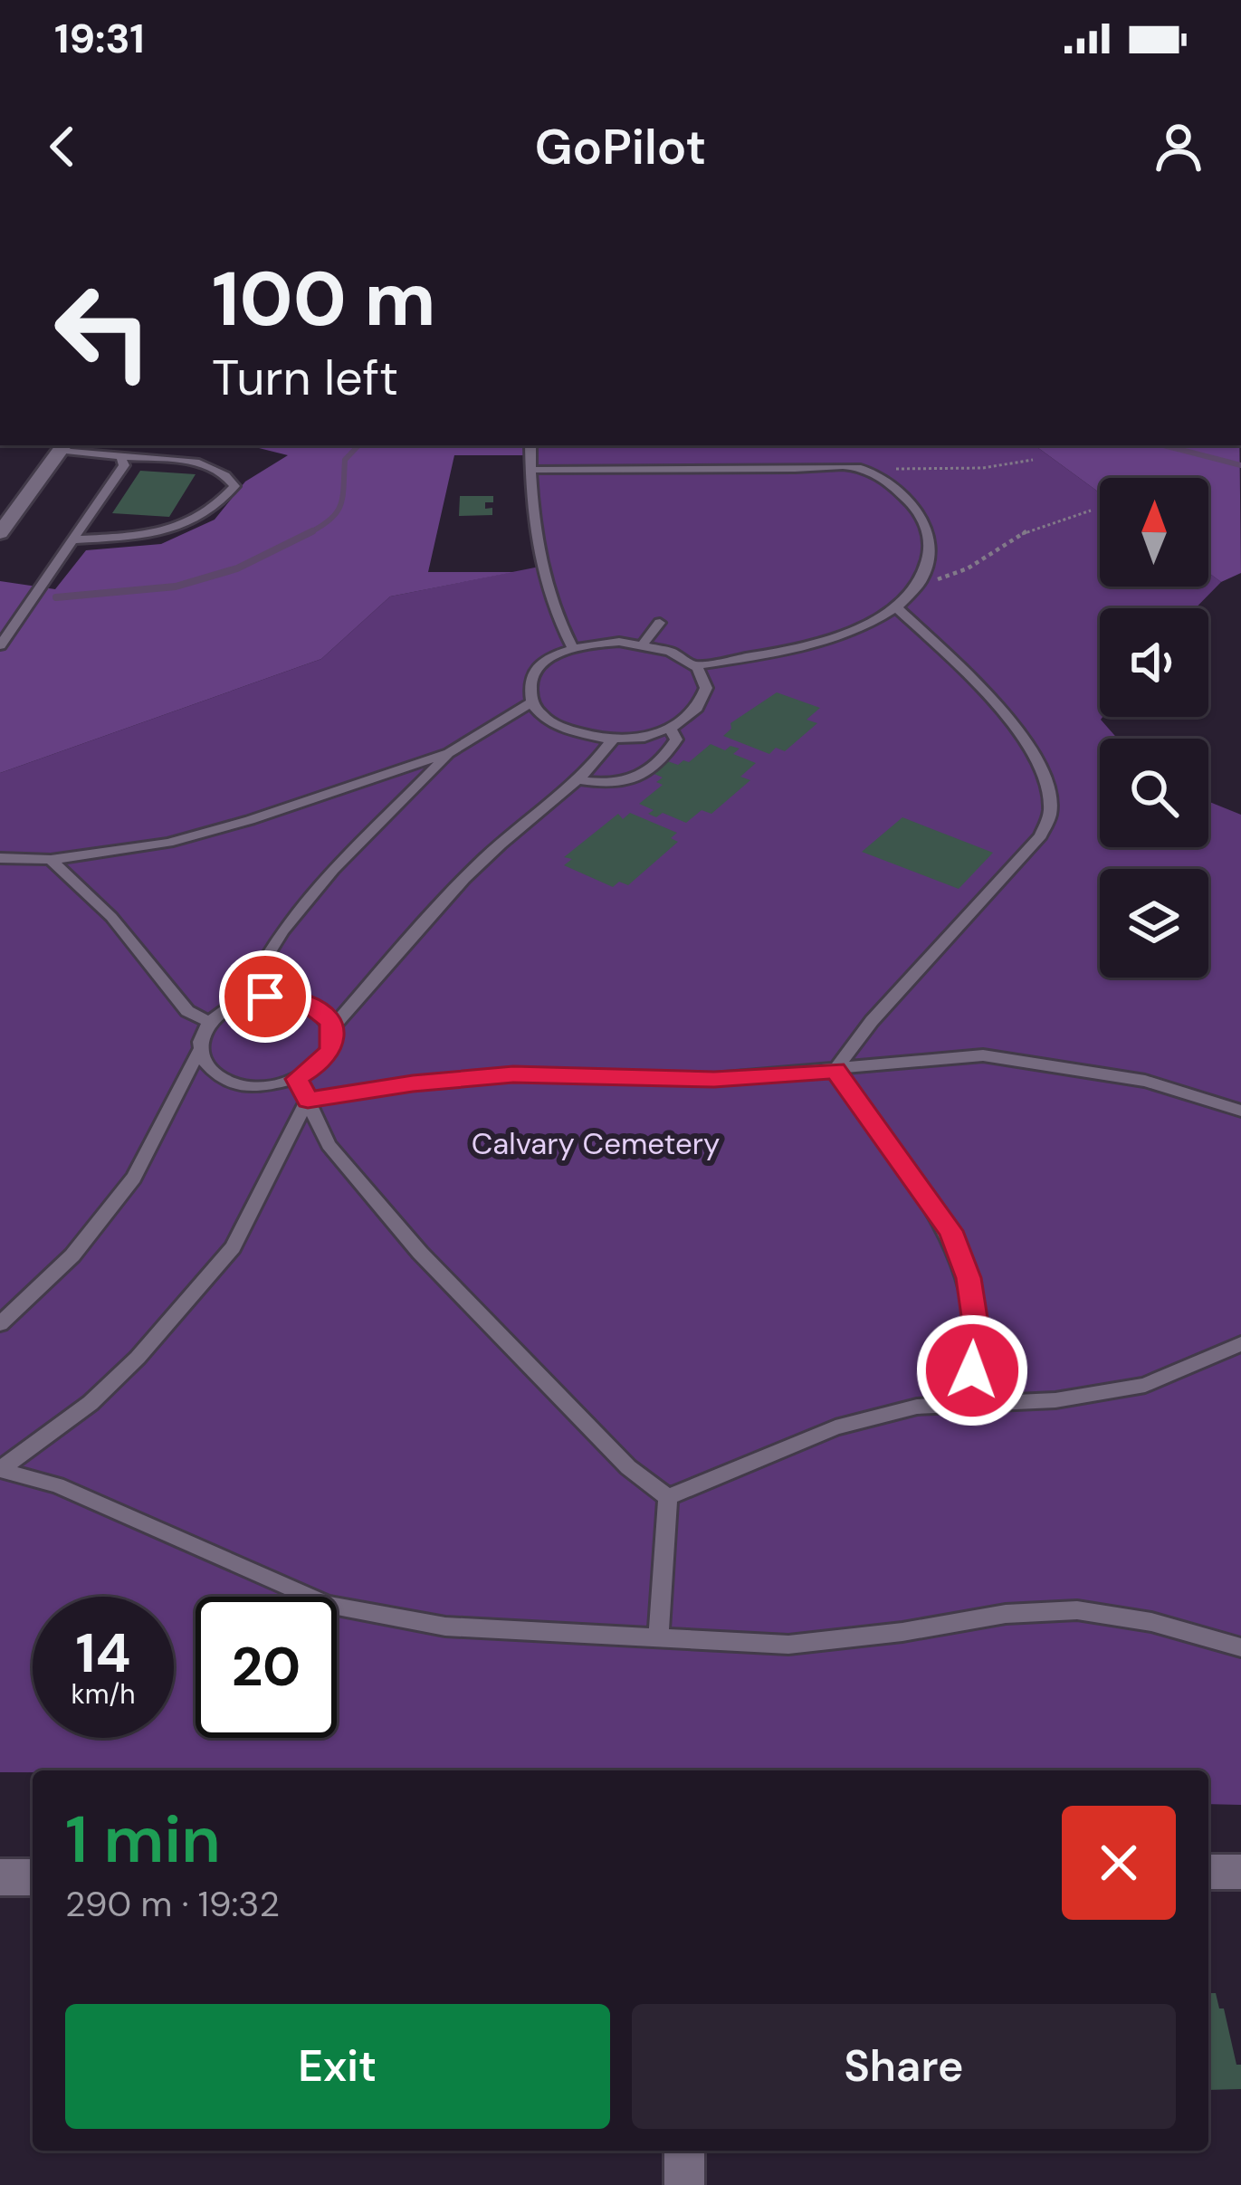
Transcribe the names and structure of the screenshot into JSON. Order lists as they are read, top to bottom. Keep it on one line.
{"parks":["Calvary Cemetery"],"north":"top","page":{"status":"19:31","header":"GoPilot","turn":["100 m","Turn left"],"speed":"14 km/h","limit":"20","heading":["1 min","290 m · 19:32"],"buttons":["Exit","Share"]}}
